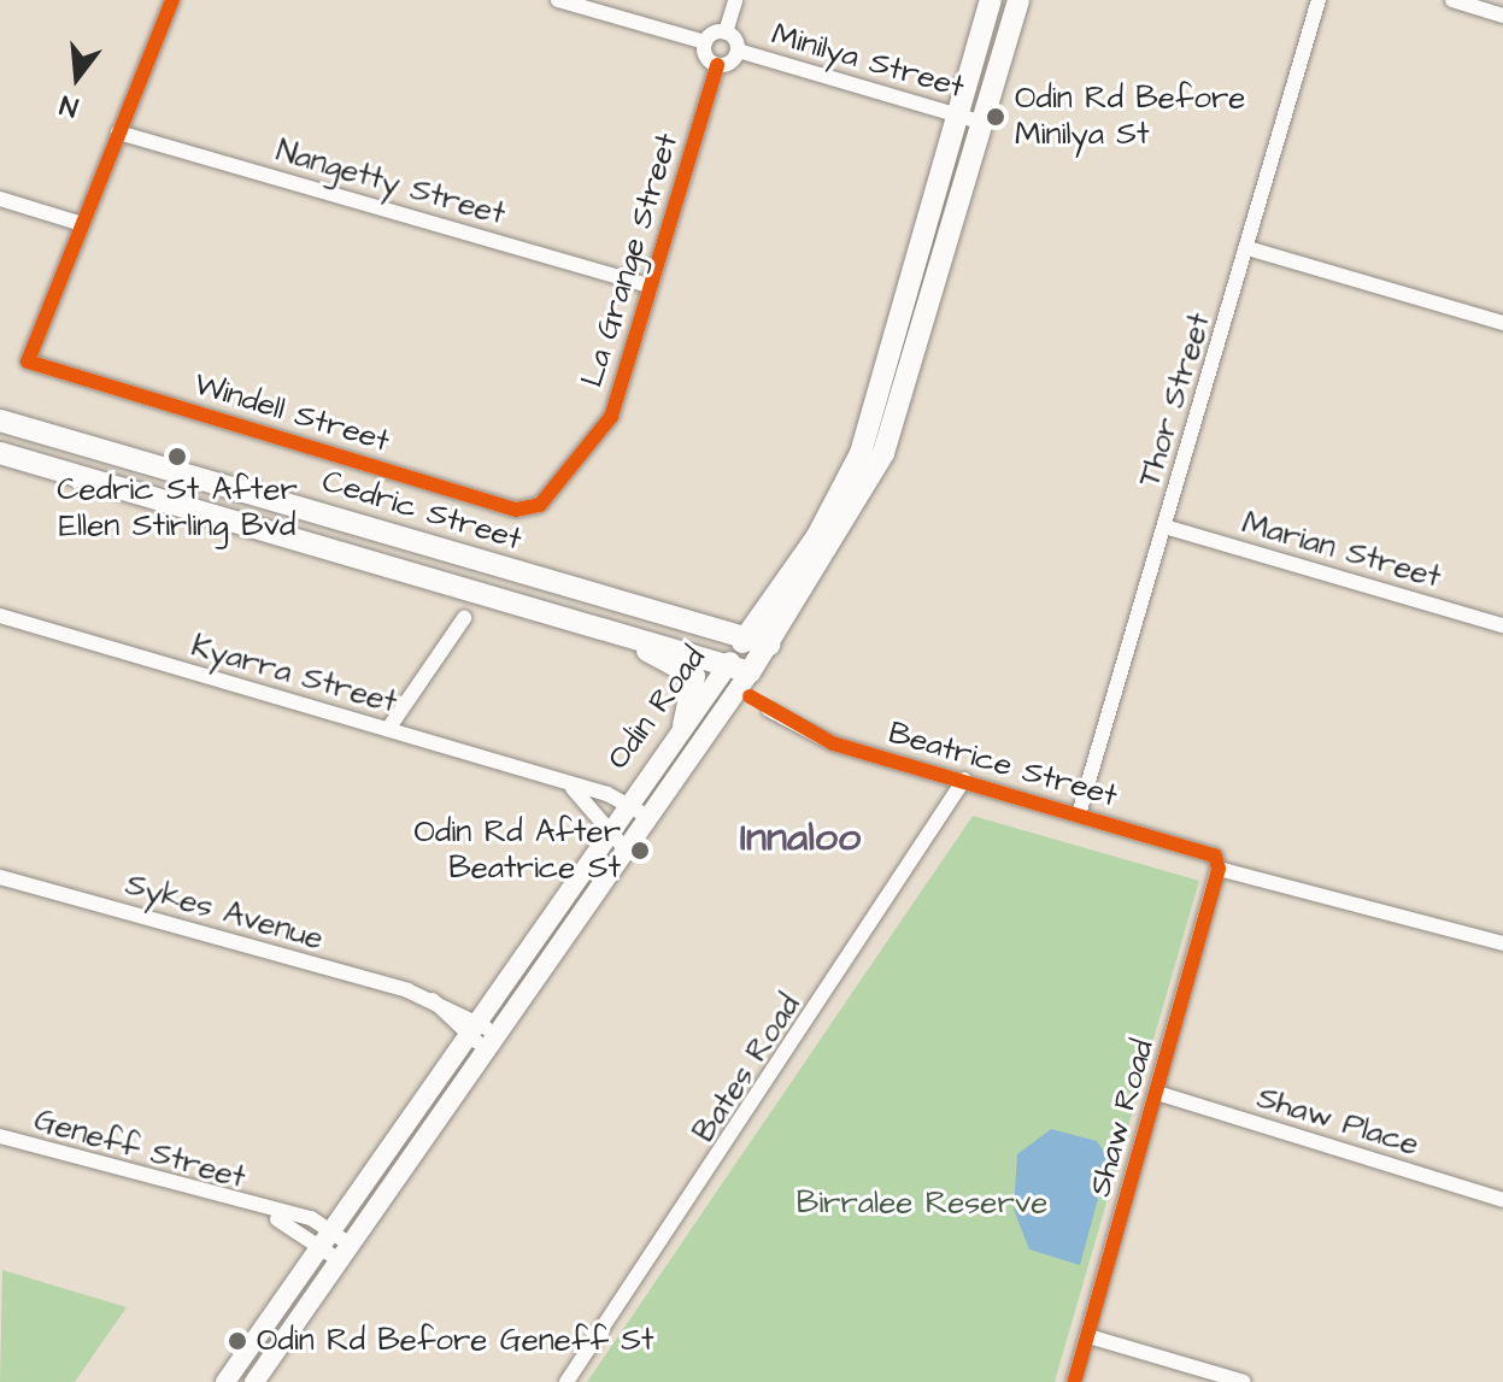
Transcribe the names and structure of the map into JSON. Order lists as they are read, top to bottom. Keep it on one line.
{"streets":{"main road":["Cedric Street","Odin Road"],"street":["Minilya Street","Nangetty Street","La Grange Street","Thor Street","Windell Street","Marian Street","Kyarra Street","Beatrice Street","Sykes Avenue","Bates Road","Shaw Road","Shaw Place","Geneff Street"]},"crossings":[["Minilya Street","Odin Road"],["Nangetty Street","La Grange Street"],["La Grange Street","Windell Street"],["Thor Street","Marian Street"],["Thor Street","Beatrice Street"],["Cedric Street","Odin Road"],["Kyarra Street","Odin Road"],["Odin Road","Sykes Avenue"],["Odin Road","Geneff Street"],["Beatrice Street","Bates Road"],["Beatrice Street","Shaw Road"],["Shaw Road","Shaw Place"]],"districts":["Innaloo"],"parks":["Birralee Reserve"],"places":["Odin Rd Before Minilya St","Cedric St After Ellen Stirling Bvd","Odin Rd After Beatrice St","Odin Rd Before Geneff St"],"north":"bottom"}
